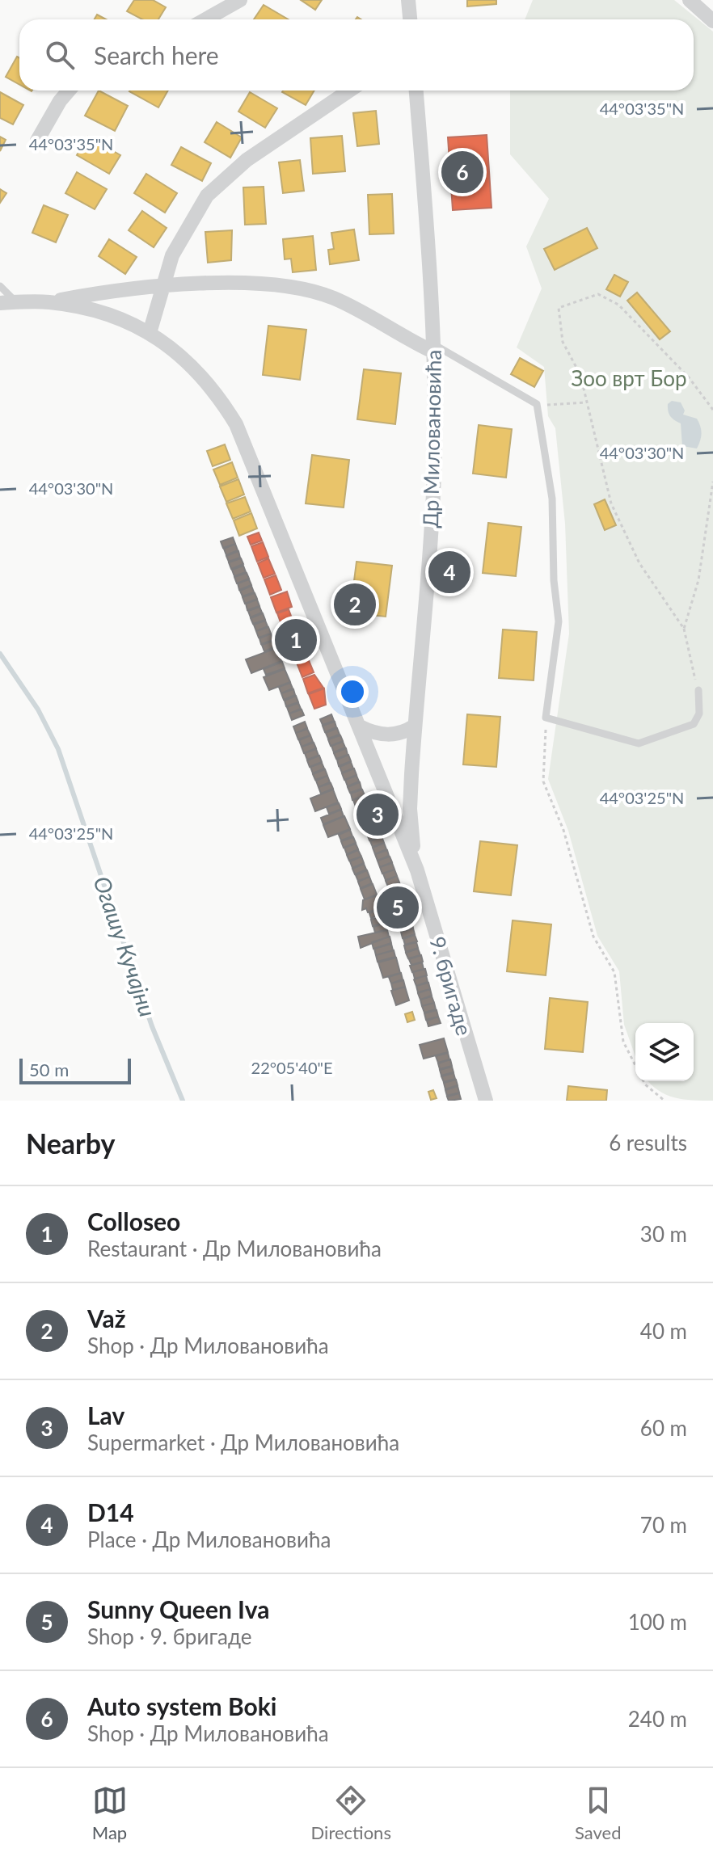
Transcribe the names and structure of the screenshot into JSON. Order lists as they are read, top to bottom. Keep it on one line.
{"streets":{"street":["Др Миловановића","9. бригаде"]},"crossings":[["Др Миловановића","9. бригаде"]],"water":["Огашу Кучајни"],"parks":["Зоо врт Бор"],"scale_bar":"50 m","page":{"search":"Search here","pins":["6","4","2","1","3","5"],"scale":"50 m","heading":["Nearby","6 results"],"list":[{"mark":"1","name":"Colloseo","note":"Restaurant · Др Миловановића","value":"30 m"},{"mark":"2","name":"Važ","note":"Shop · Др Миловановића","value":"40 m"},{"mark":"3","name":"Lav","note":"Supermarket · Др Миловановића","value":"60 m"},{"mark":"4","name":"D14","note":"Place · Др Миловановића","value":"70 m"},{"mark":"5","name":"Sunny Queen Iva","note":"Shop · 9. бригаде","value":"100 m"},{"mark":"6","name":"Auto system Boki","note":"Shop · Др Миловановића","value":"240 m"}],"nav":["Map","Directions","Saved"]},"coordinates":["44°03'35\"N","44°03'30\"N","44°03'25\"N","22°05'40\"E"]}
